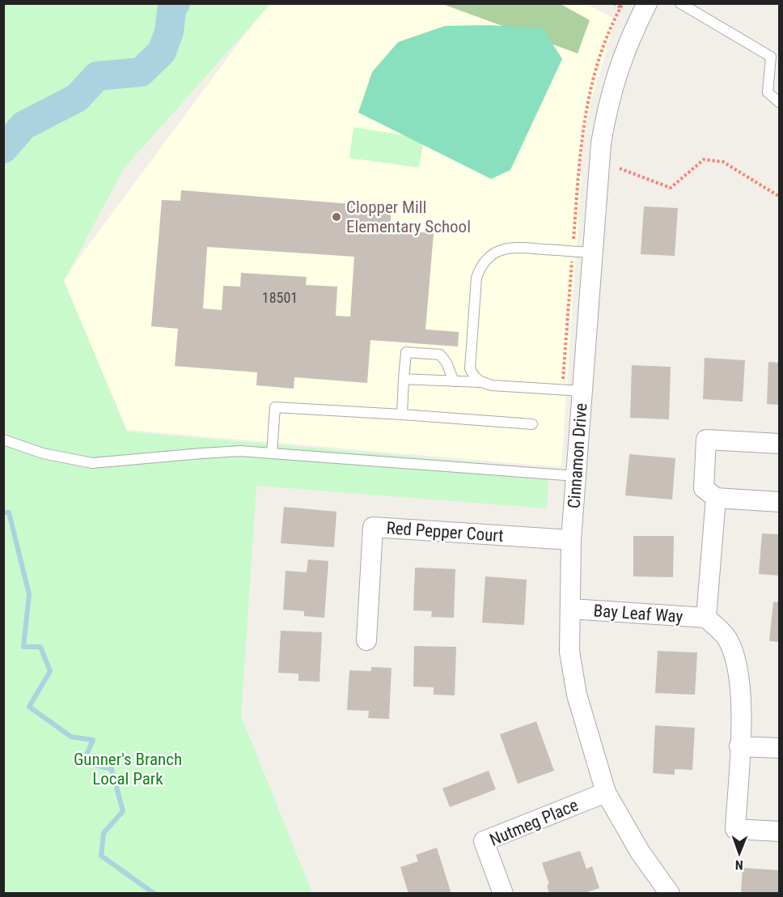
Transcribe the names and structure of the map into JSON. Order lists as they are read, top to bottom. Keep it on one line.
{"streets":{"street":["Cinnamon Drive","Red Pepper Court","Bay Leaf Way","Nutmeg Place"]},"crossings":[["Cinnamon Drive","Red Pepper Court"],["Cinnamon Drive","Bay Leaf Way"],["Cinnamon Drive","Nutmeg Place"]],"parks":["Gunner's Branch Local Park"],"places":["Clopper Mill Elementary School"],"house_numbers":["18501"],"north":"bottom"}
